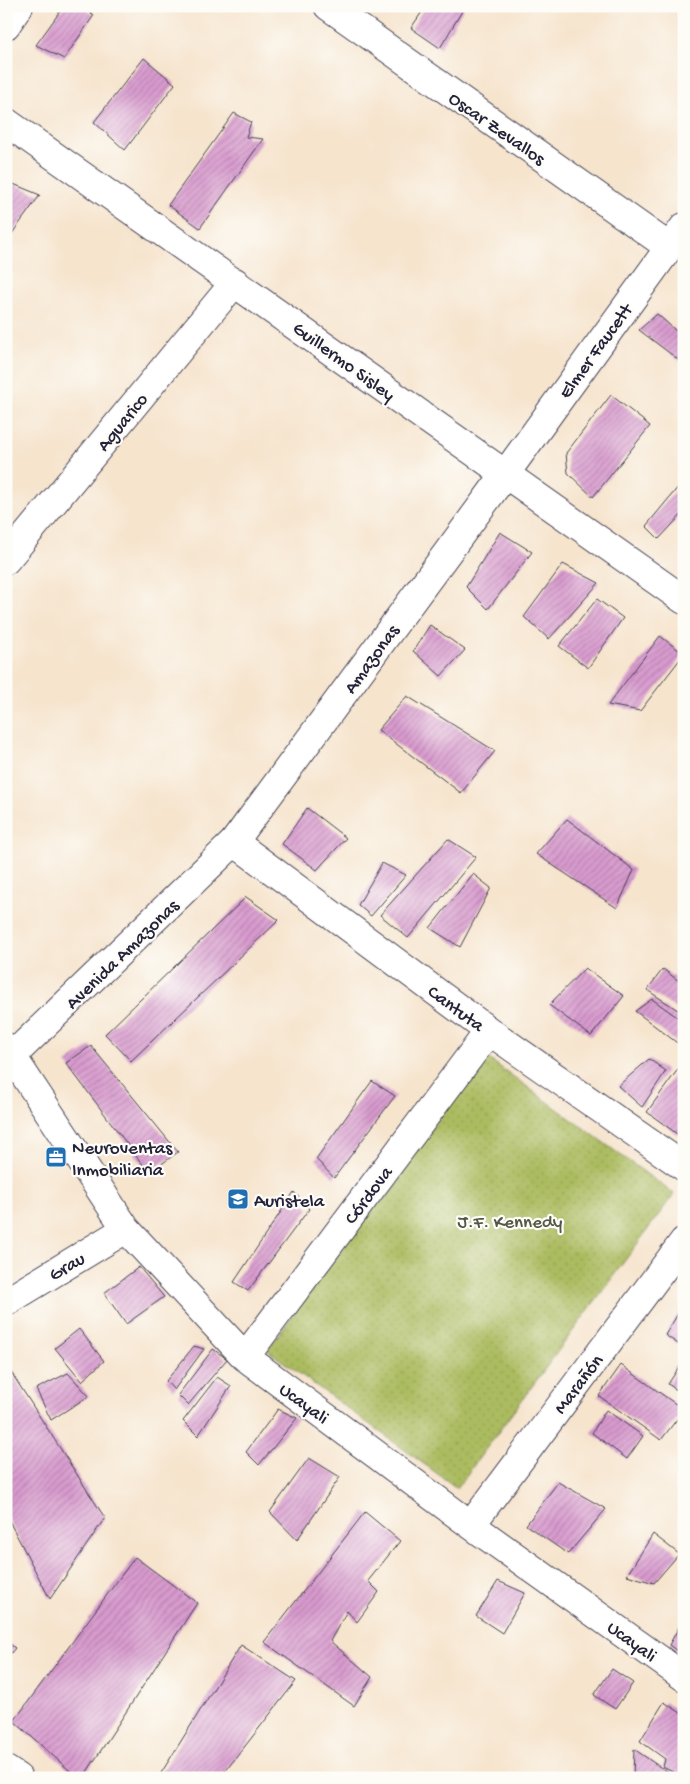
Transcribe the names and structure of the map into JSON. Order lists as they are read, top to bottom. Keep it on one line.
{"streets":{"street":["Oscar Zevallos","Elmer Faucett","Guillermo Sisley","Aguarico","Amazonas","Avenida Amazonas","Cantuta","Córdova","Grau","Marañón","Ucayali"]},"crossings":[["Oscar Zevallos","Elmer Faucett"],["Elmer Faucett","Guillermo Sisley"],["Elmer Faucett","Amazonas"],["Guillermo Sisley","Aguarico"],["Guillermo Sisley","Amazonas"],["Amazonas","Avenida Amazonas"],["Amazonas","Cantuta"],["Avenida Amazonas","Cantuta"],["Avenida Amazonas","Ucayali"],["Cantuta","Córdova"],["Córdova","Ucayali"],["Grau","Ucayali"],["Marañón","Ucayali"]],"parks":["J.F. Kennedy"],"places":{"office":["Neuroventas Inmobiliaria"],"school or university":["Auristela"]}}
